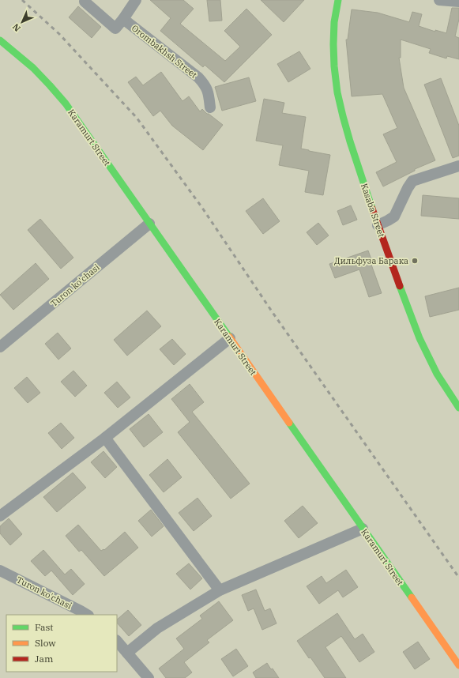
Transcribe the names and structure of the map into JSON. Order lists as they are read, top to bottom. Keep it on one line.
{"streets":{"main road":["Karamurt Street","Kasaba Street"],"street":["Orombakhsh Street","Turon ko'chasi"]},"crossings":[["Karamurt Street","Turon ko'chasi"]],"places":["Дильфуза Барака"],"legend":["Fast","Slow","Jam"],"north":"bottom left"}
